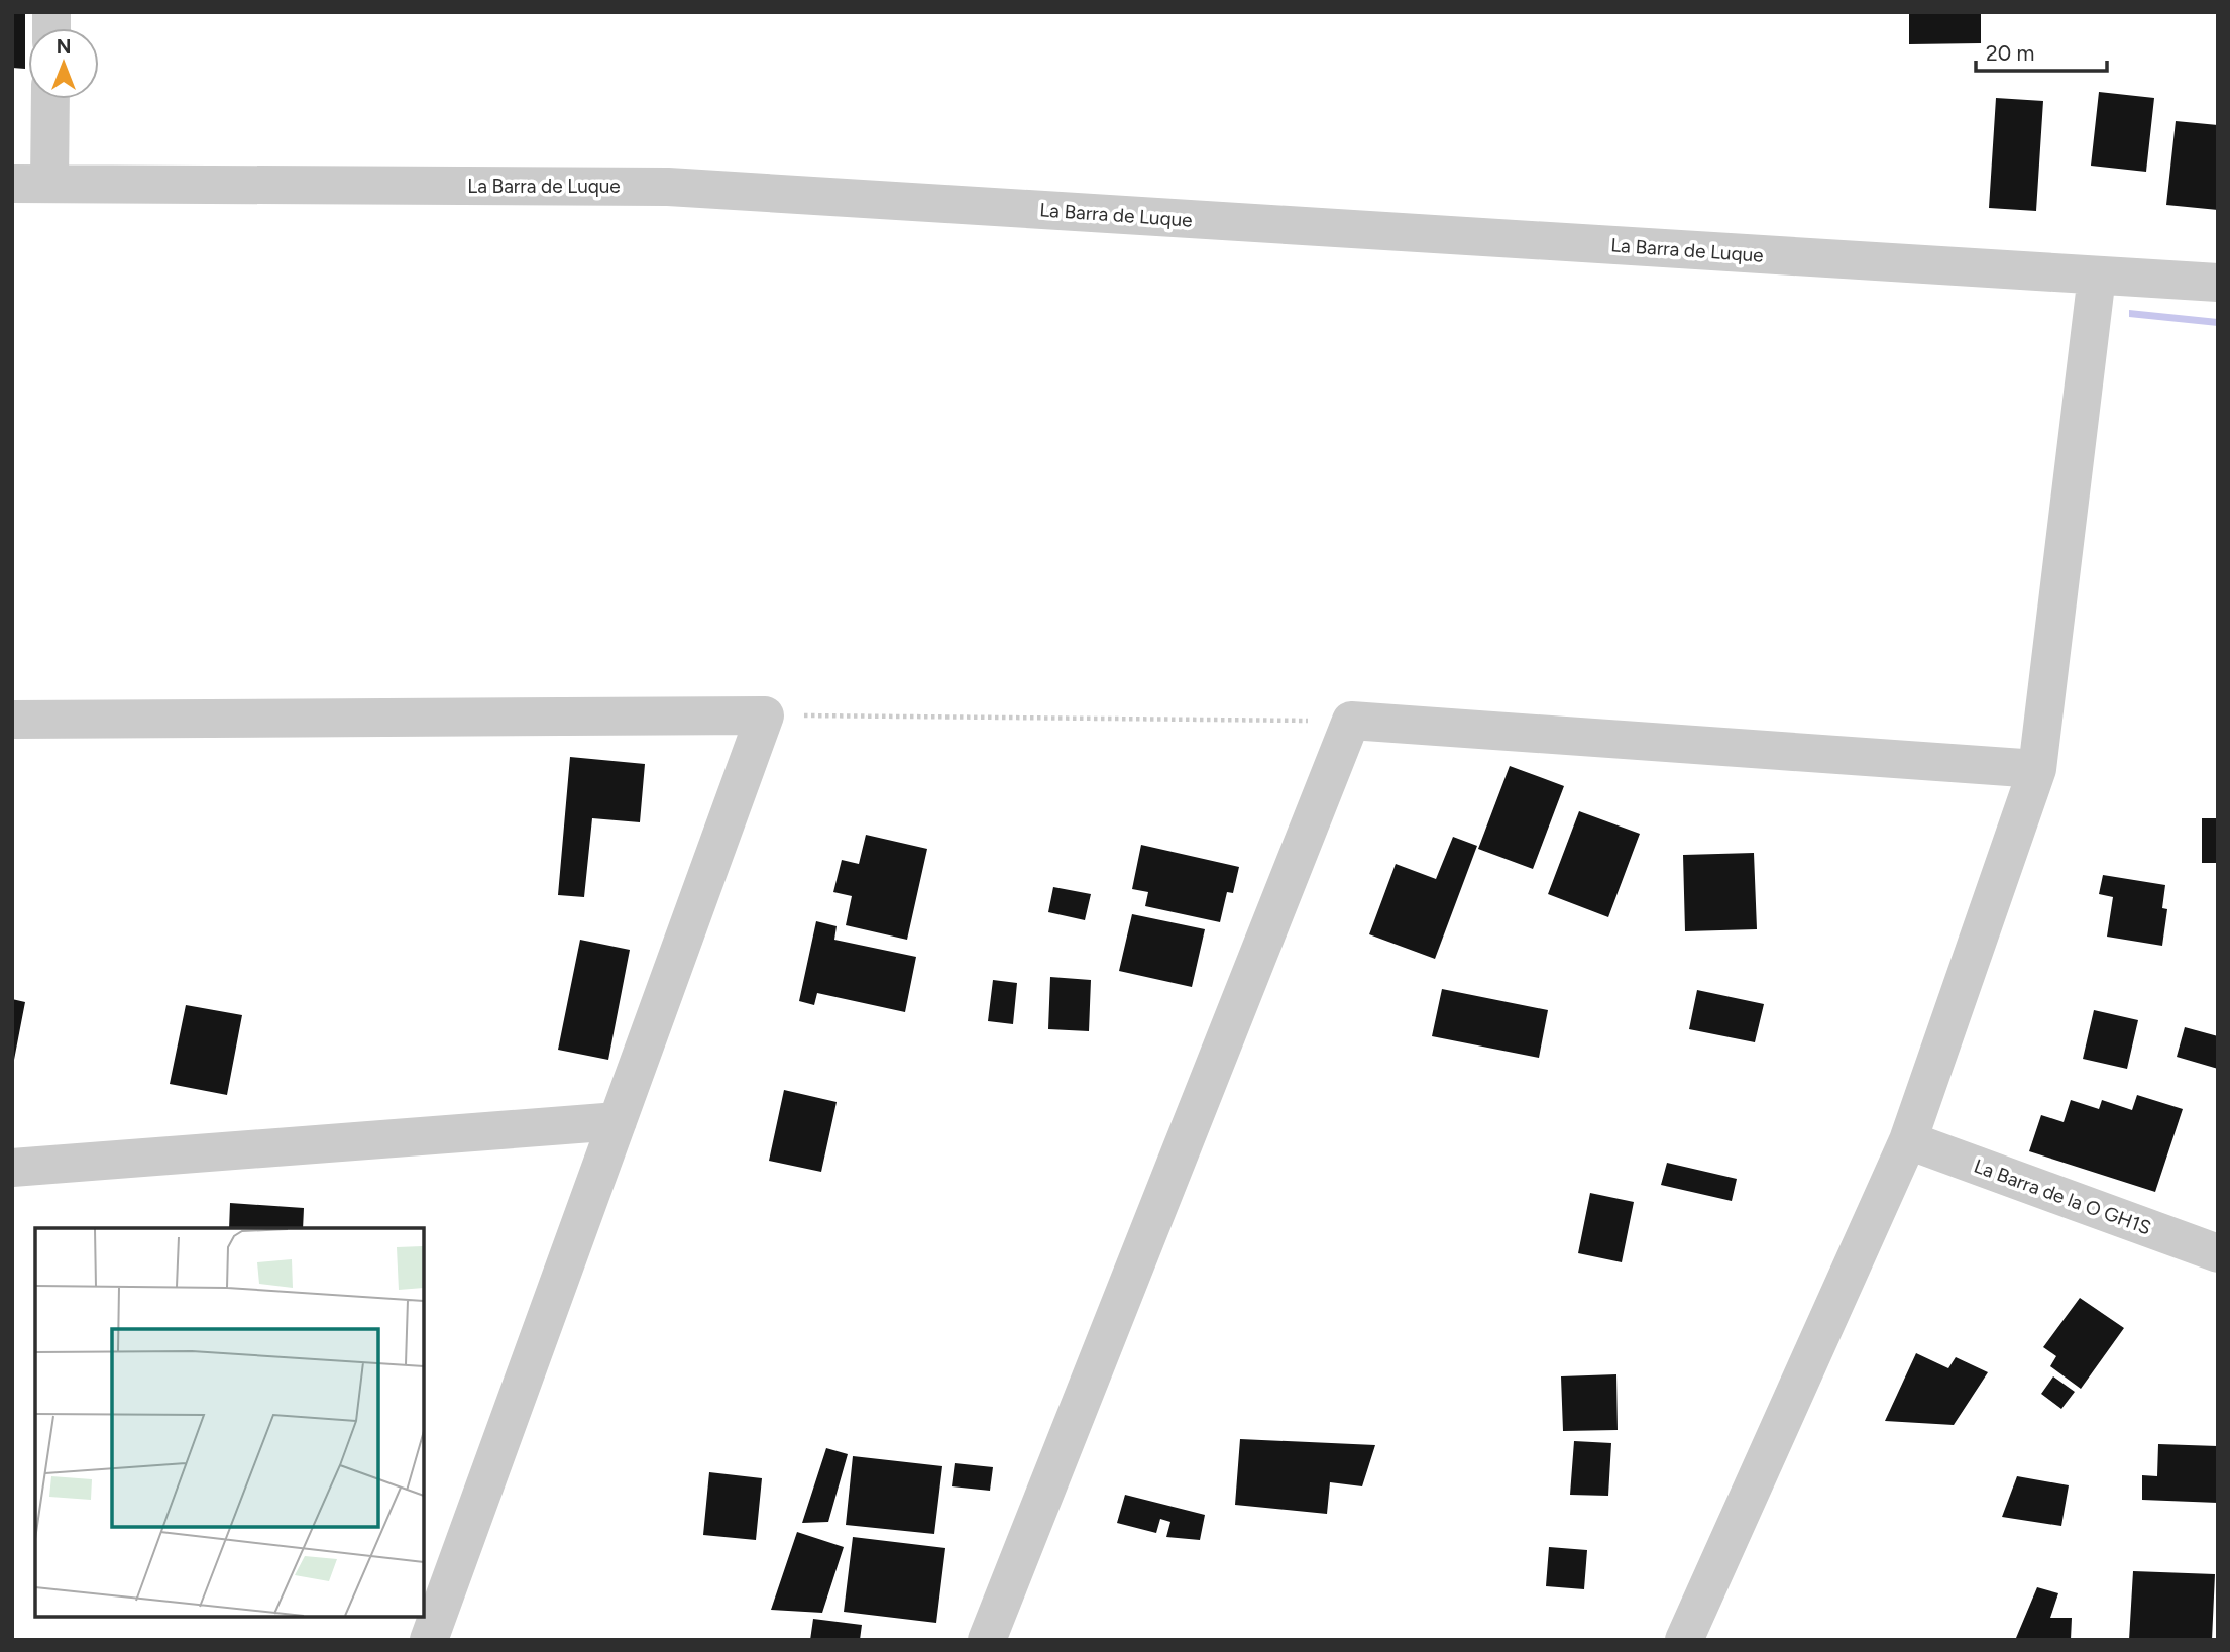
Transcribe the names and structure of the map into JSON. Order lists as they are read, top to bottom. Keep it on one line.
{"streets":{"street":["La Barra de Luque","La Barra de la O GH1S"]},"scale_bar":"20 m","north":"top"}
